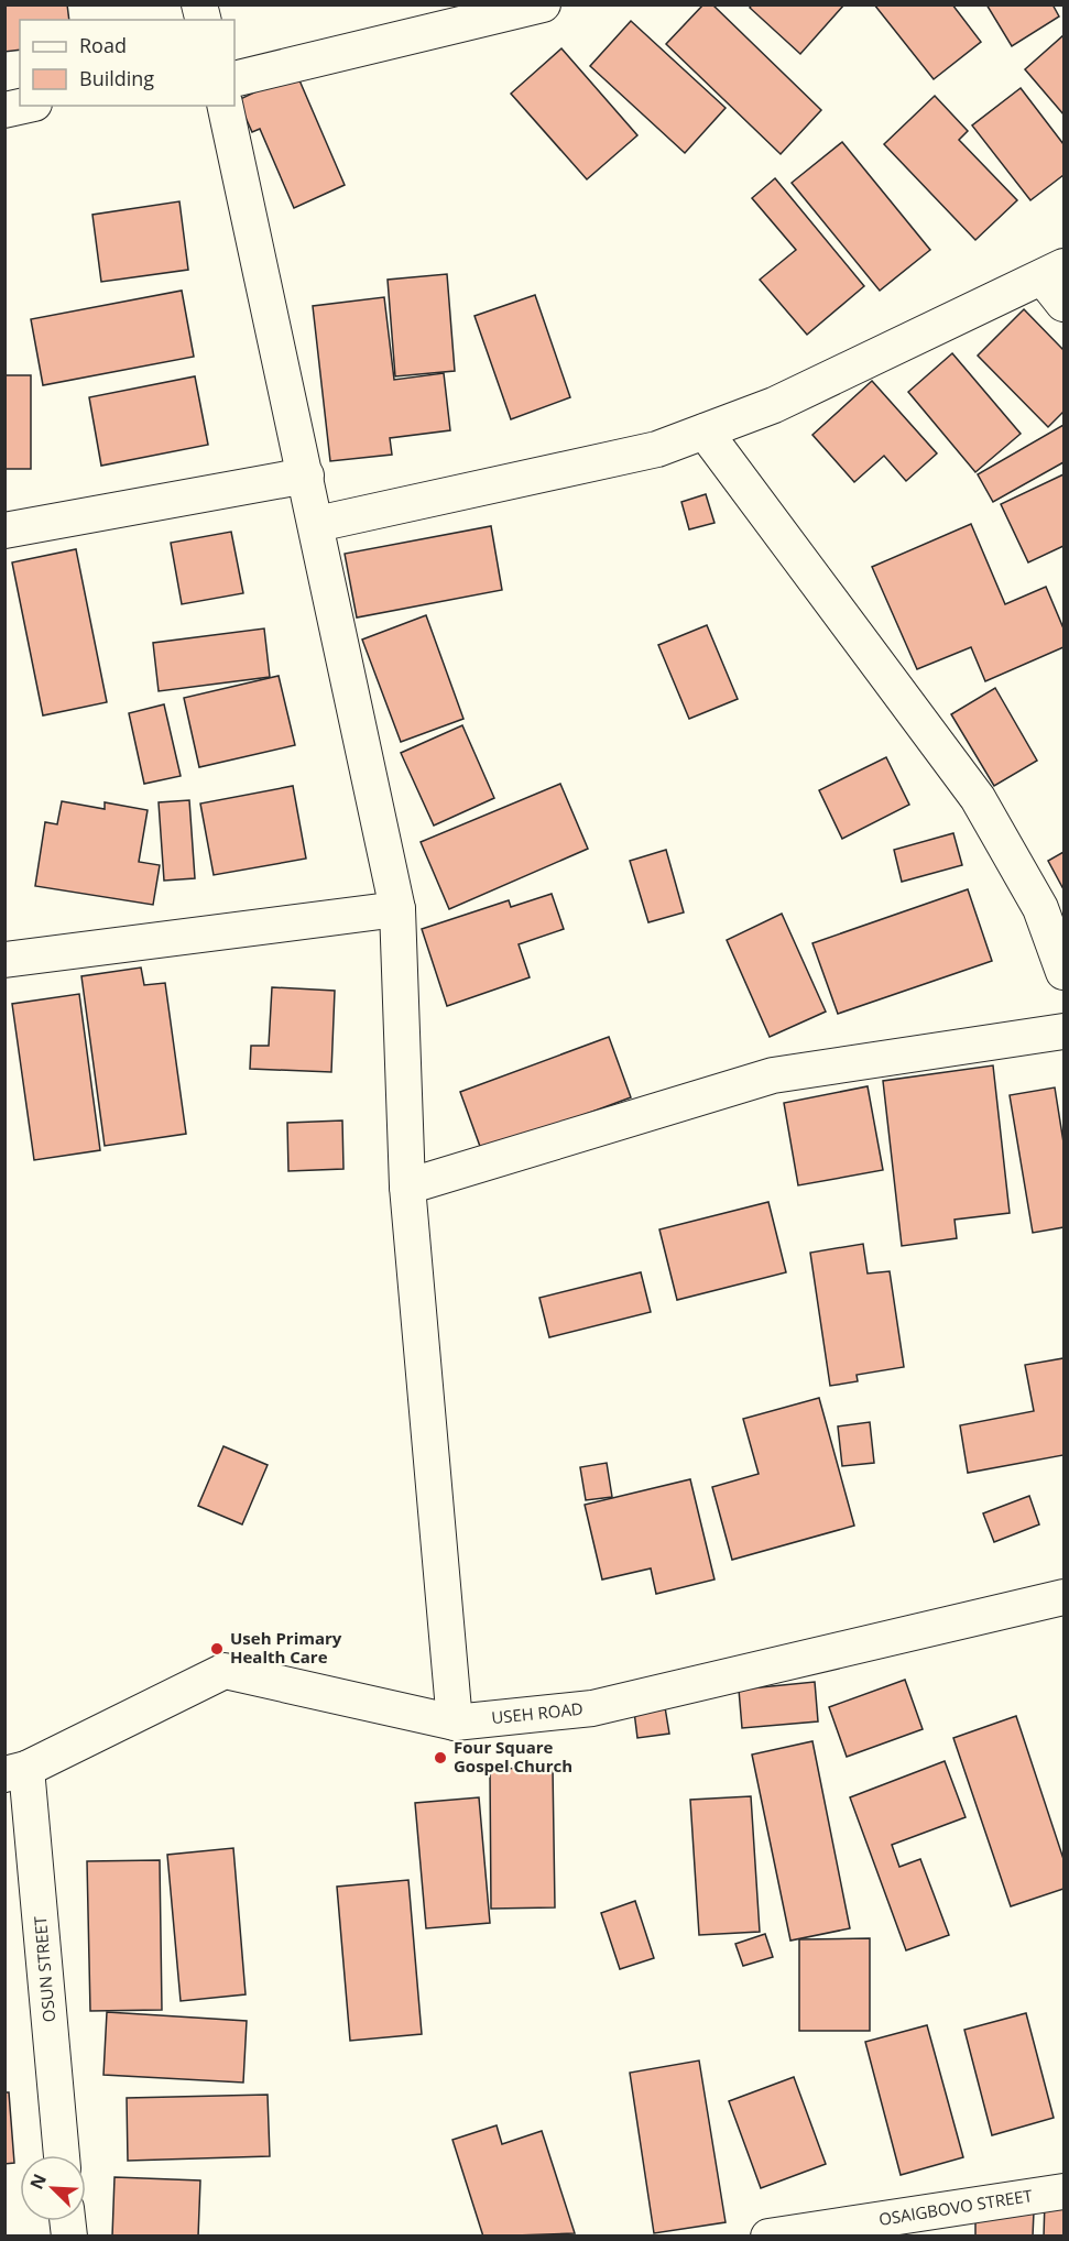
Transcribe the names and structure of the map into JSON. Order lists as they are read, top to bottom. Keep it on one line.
{"streets":{"street":["USEH ROAD","OSUN STREET","OSAIGBOVO STREET"]},"crossings":[["USEH ROAD","OSUN STREET"]],"places":["Useh Primary Health Care","Four Square Gospel Church"],"legend":["Road","Building"],"north":"top left"}
